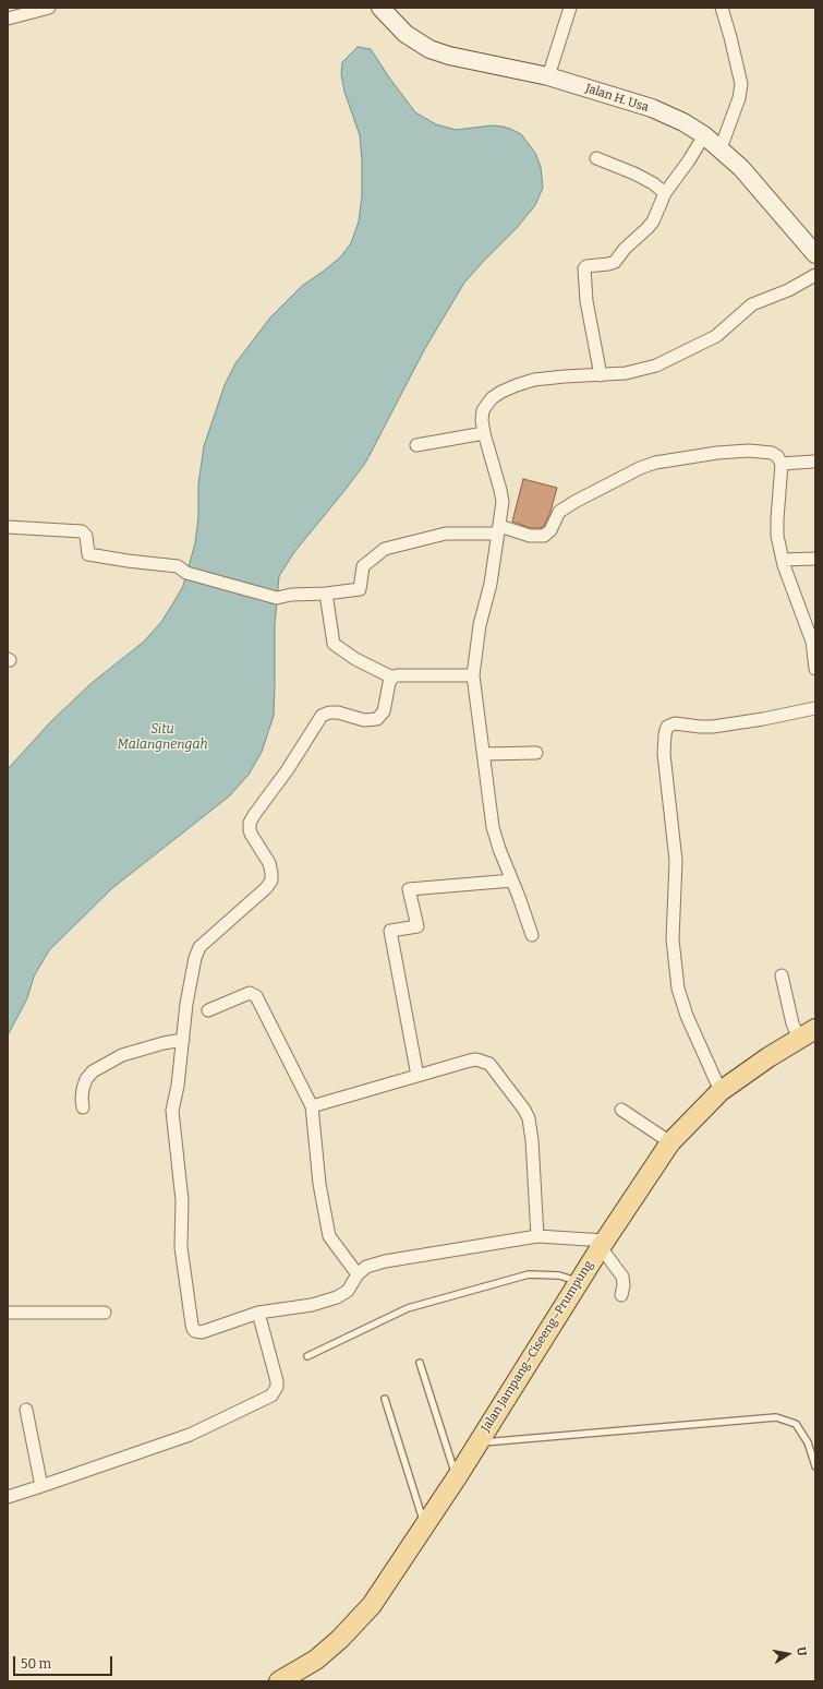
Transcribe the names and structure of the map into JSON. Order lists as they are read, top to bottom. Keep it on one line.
{"streets":{"main road":["Jalan Jampang–Ciseeng–Prumpung"],"street":["Jalan H. Usa"]},"water":["Situ Malangnengah"],"scale_bar":"50 m","north":"right"}
